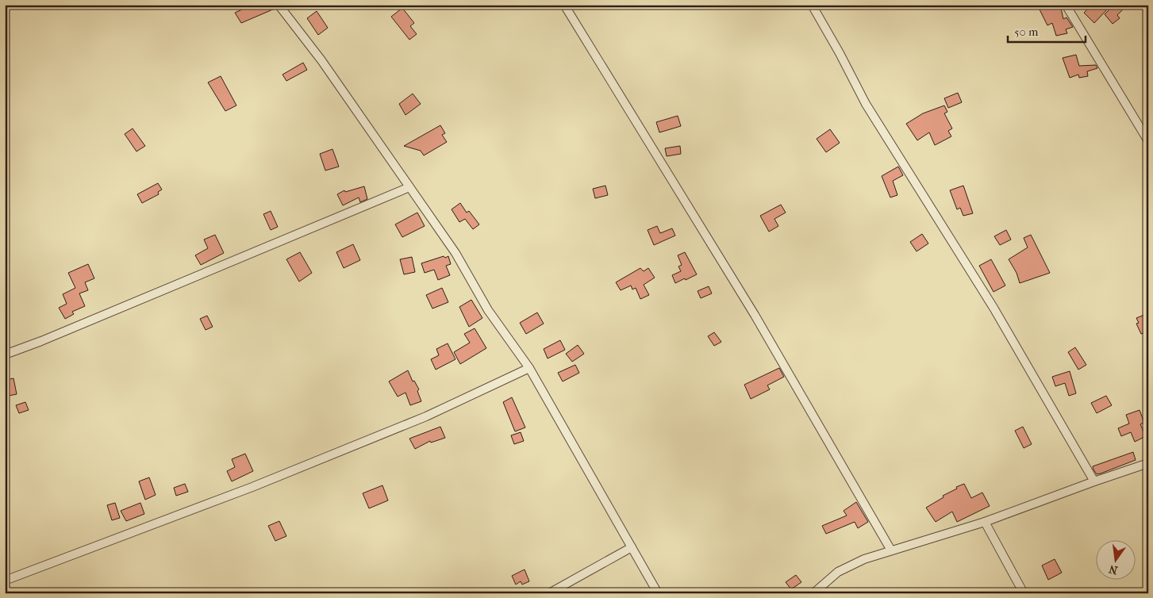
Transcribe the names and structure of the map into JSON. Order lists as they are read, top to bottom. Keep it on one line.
{"scale_bar":"50 m","north":"bottom"}
